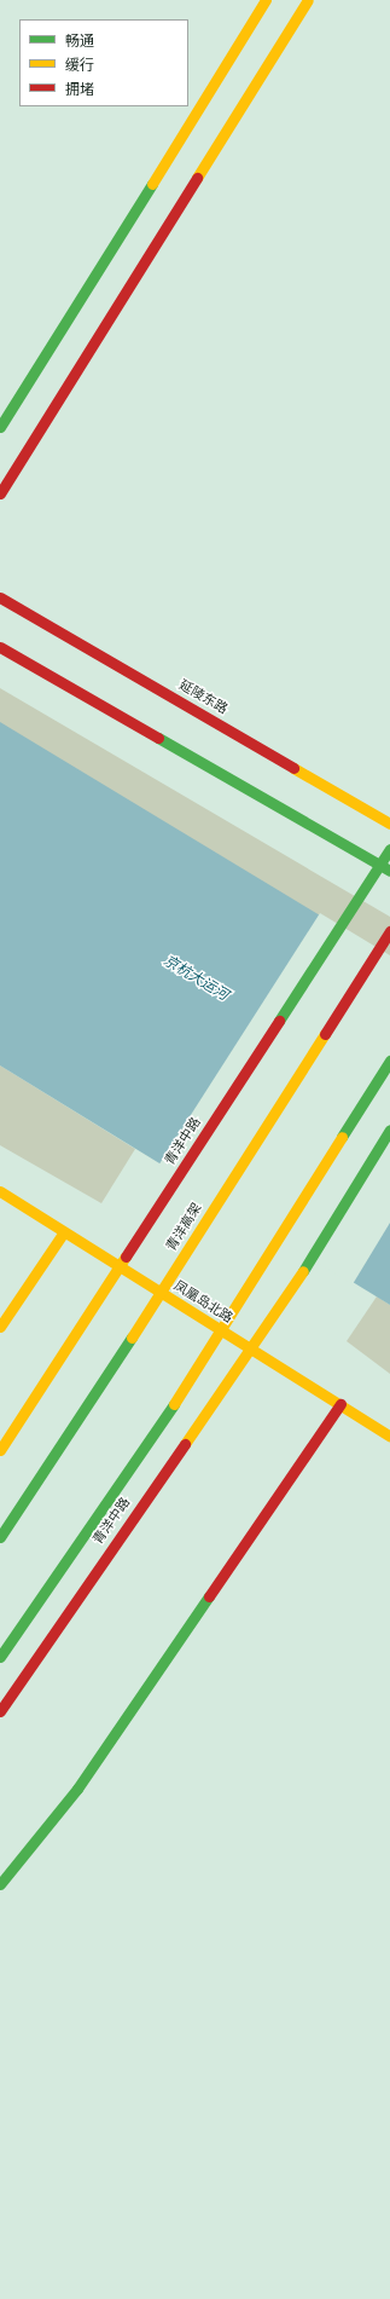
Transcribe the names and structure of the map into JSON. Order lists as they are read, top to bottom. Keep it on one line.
{"streets":{"main road":["延陵东路","青洋中路","青洋高架","凤凰岛北路"]},"water":["京杭大运河"],"legend":["畅通","缓行","拥堵"]}
